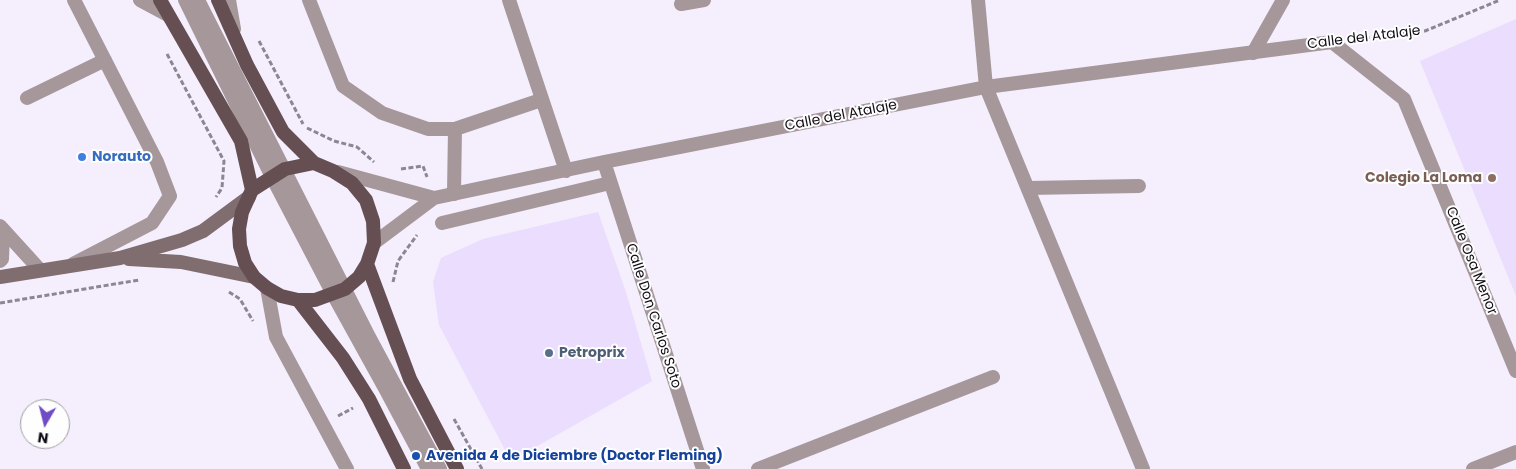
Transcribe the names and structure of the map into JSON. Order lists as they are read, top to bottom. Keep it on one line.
{"streets":{"street":["Calle del Atalaje","Calle Osa Menor","Calle Don Carlos Soto"]},"crossings":[["Calle del Atalaje","Calle Osa Menor"],["Calle del Atalaje","Calle Don Carlos Soto"]],"places":["Norauto","Colegio La Loma","Petroprix","Avenida 4 de Diciembre (Doctor Fleming)"],"north":"bottom"}
